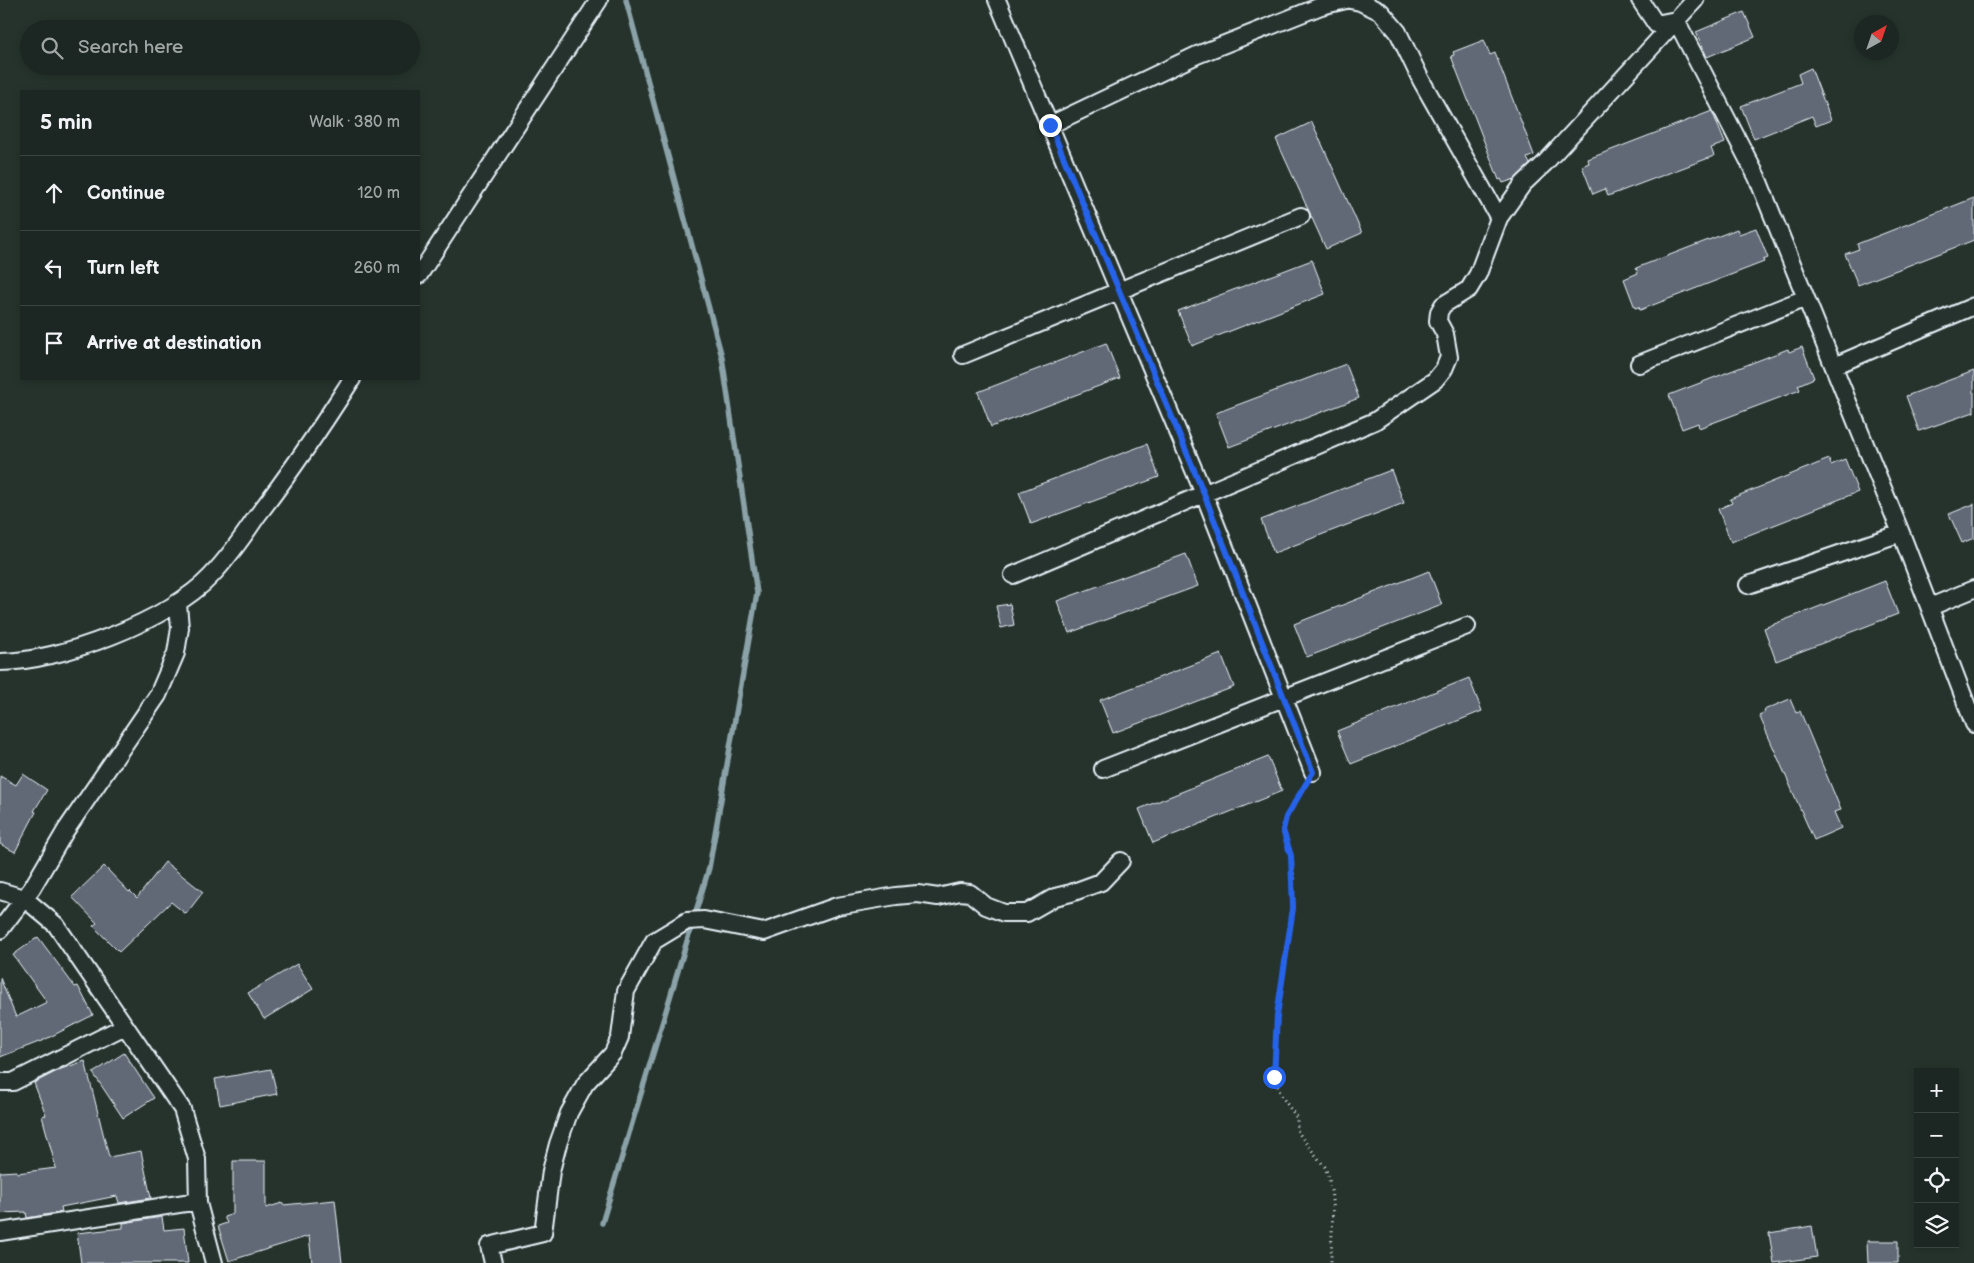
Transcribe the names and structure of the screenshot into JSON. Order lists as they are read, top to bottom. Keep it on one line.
{"north":"top right","page":{"search":"Search here","heading":["5 min","Walk · 380 m"],"list":[["Continue","120 m"],["Turn left","260 m"],"Arrive at destination"],"map_buttons":["+","−"]}}
